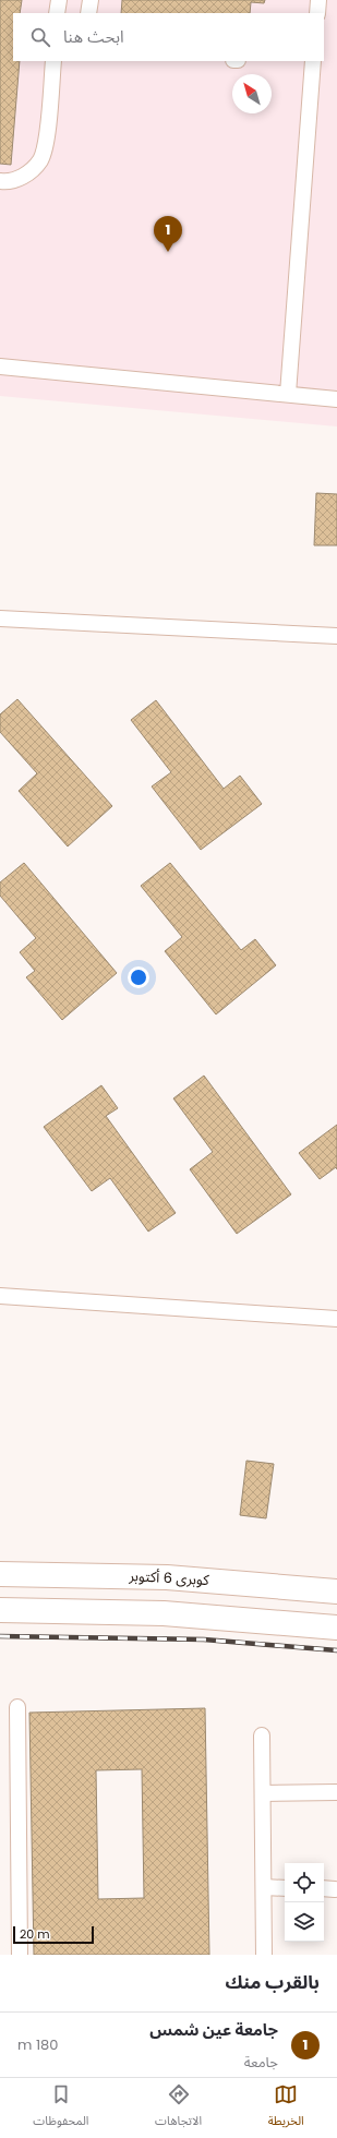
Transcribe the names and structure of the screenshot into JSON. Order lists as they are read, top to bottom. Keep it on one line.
{"streets":{"highway":["كوبرى 6 أكتوبر"]},"scale_bar":"20 m","north":"top left","page":{"search":"ابحث هنا","pins":"1","scale":"20 m","heading":"بالقرب منك","list":[{"mark":"1","name":"جامعة عين شمس","note":"جامعة","value":"180 m"}],"nav":["الخريطة","الاتجاهات","المحفوظات"]}}
